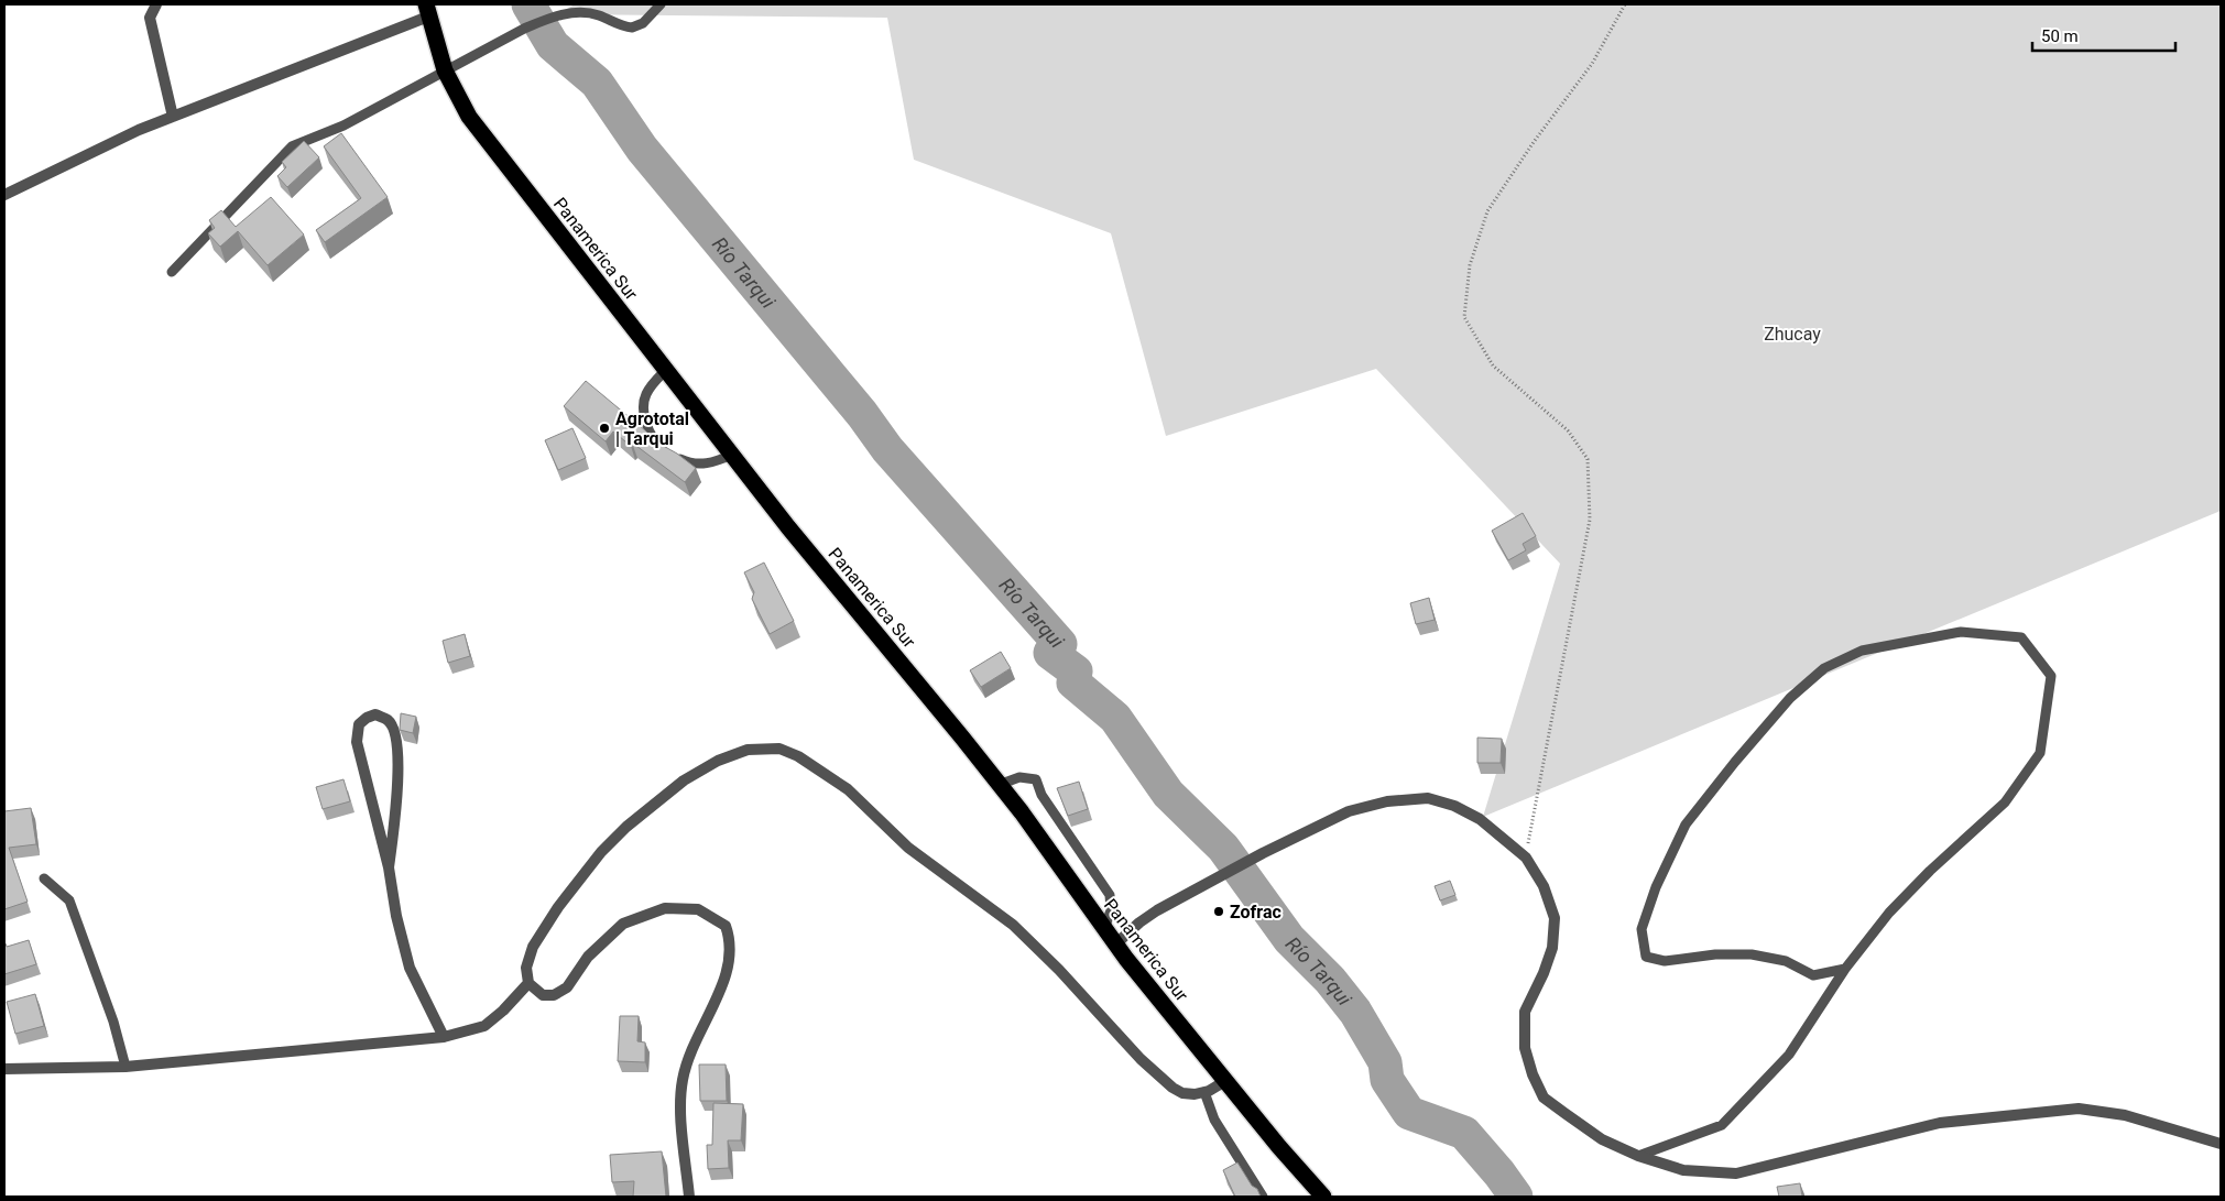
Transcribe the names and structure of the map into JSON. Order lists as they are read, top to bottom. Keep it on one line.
{"streets":{"highway":["Panamerica Sur"]},"water":["Río Tarqui"],"parks":["Zhucay"],"places":["Agrototal | Tarqui","Zofrac"],"scale_bar":"50 m"}
